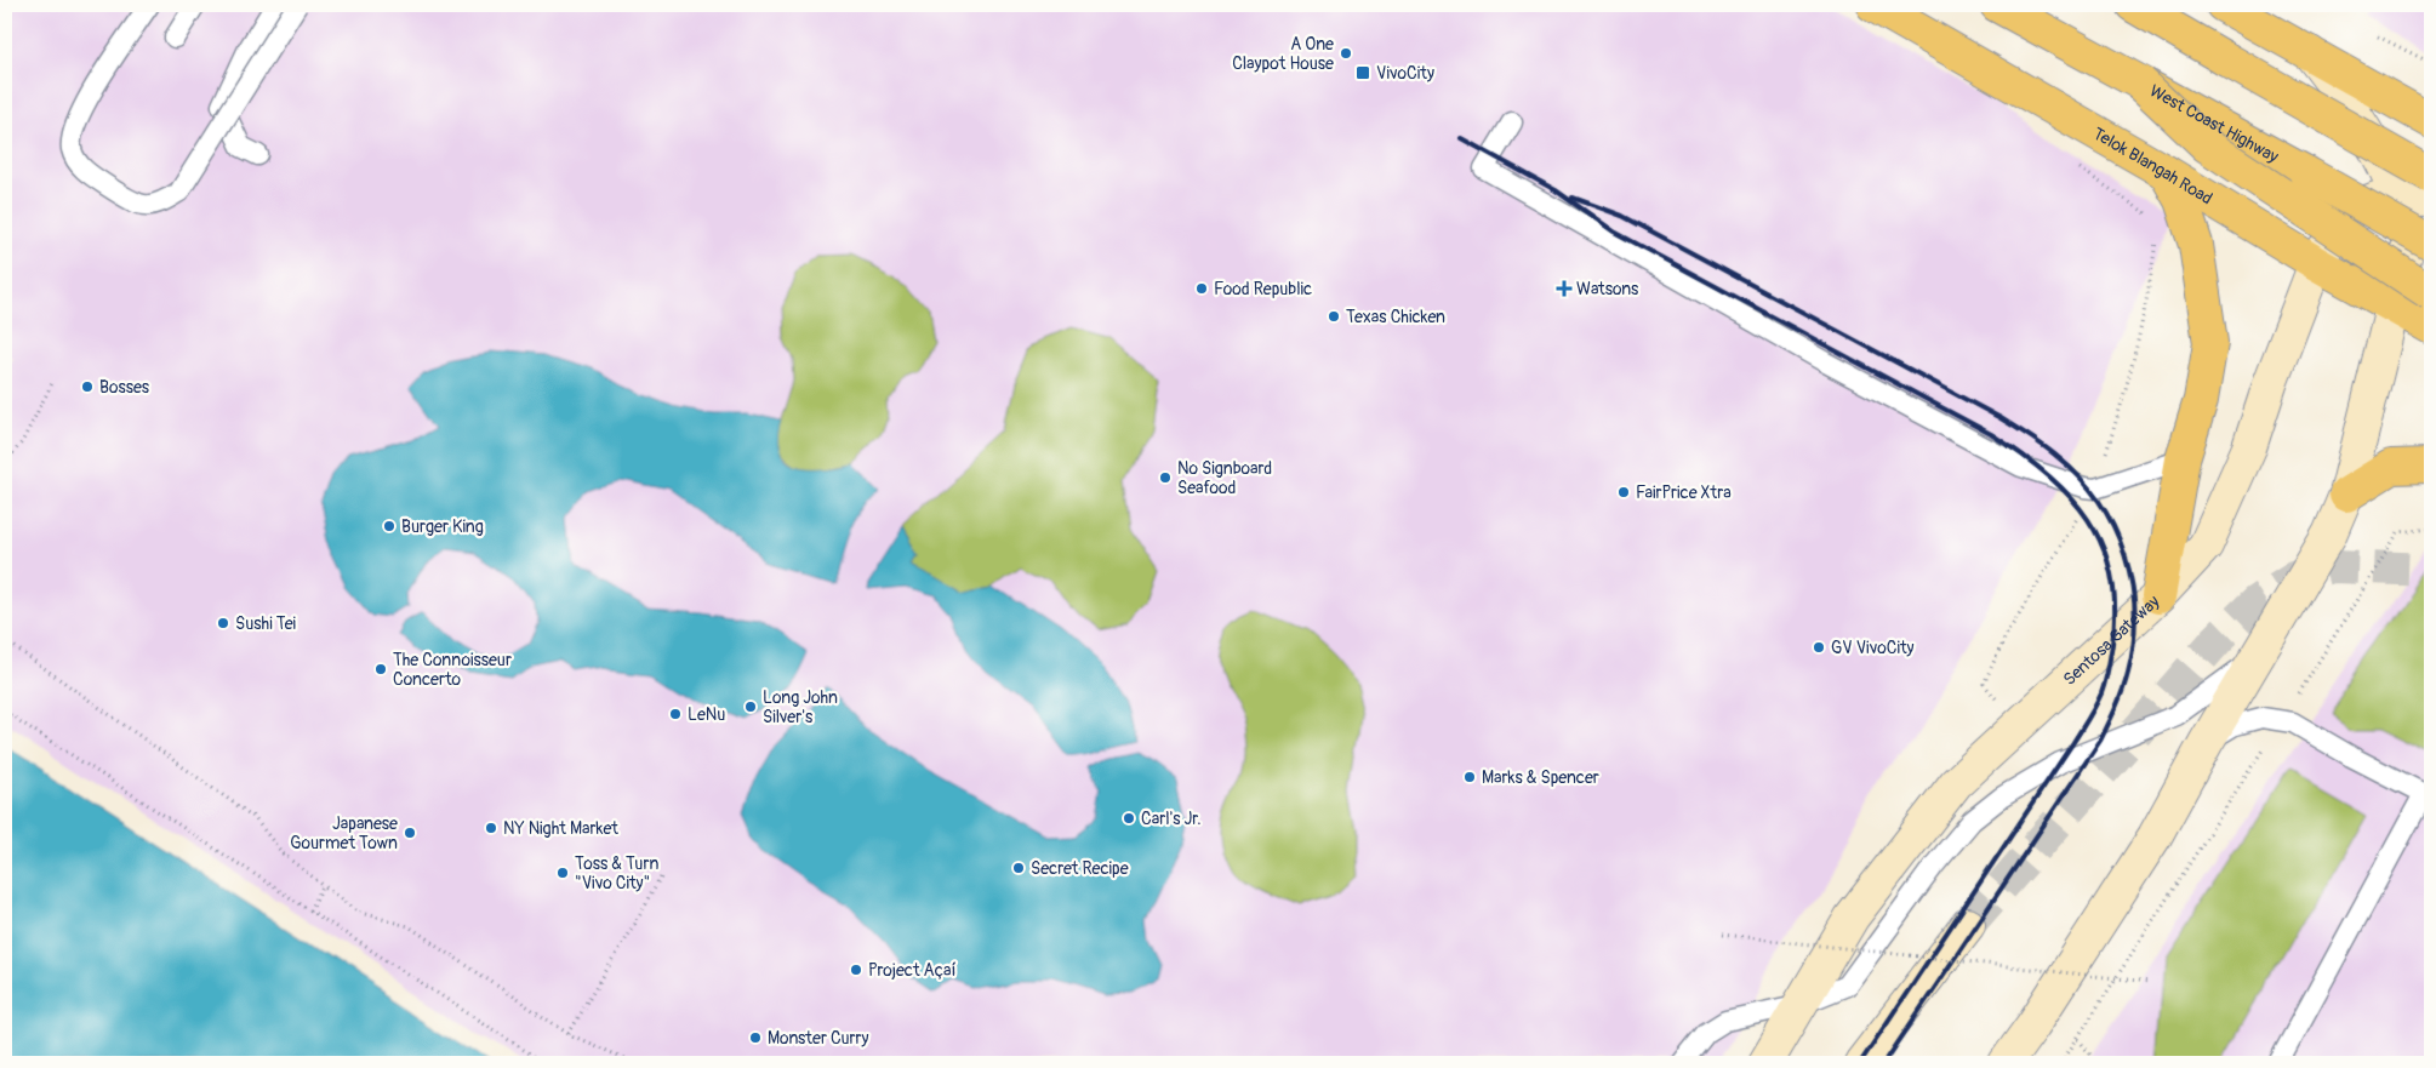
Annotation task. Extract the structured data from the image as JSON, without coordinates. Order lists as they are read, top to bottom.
{
  "streets": {
    "main road": ["West Coast Highway", "Telok Blangah Road", "Sentosa Gateway"]
  },
  "crossings": [
    ["Telok Blangah Road", "Sentosa Gateway"]
  ],
  "places": {
    "other": [
      "A One Claypot House",
      "Food Republic",
      "Texas Chicken",
      "Bosses",
      "No Signboard Seafood",
      "FairPrice Xtra",
      "Burger King",
      "Sushi Tei",
      "GV VivoCity",
      "The Connoisseur Concerto",
      "Long John Silver's",
      "LeNu",
      "Marks & Spencer",
      "Carl's Jr.",
      "NY Night Market",
      "Japanese Gourmet Town",
      "Secret Recipe",
      "Toss & Turn \"Vivo City\"",
      "Project Açaí",
      "Monster Curry"
    ],
    "transit": ["VivoCity"],
    "health": ["Watsons"]
  }
}
